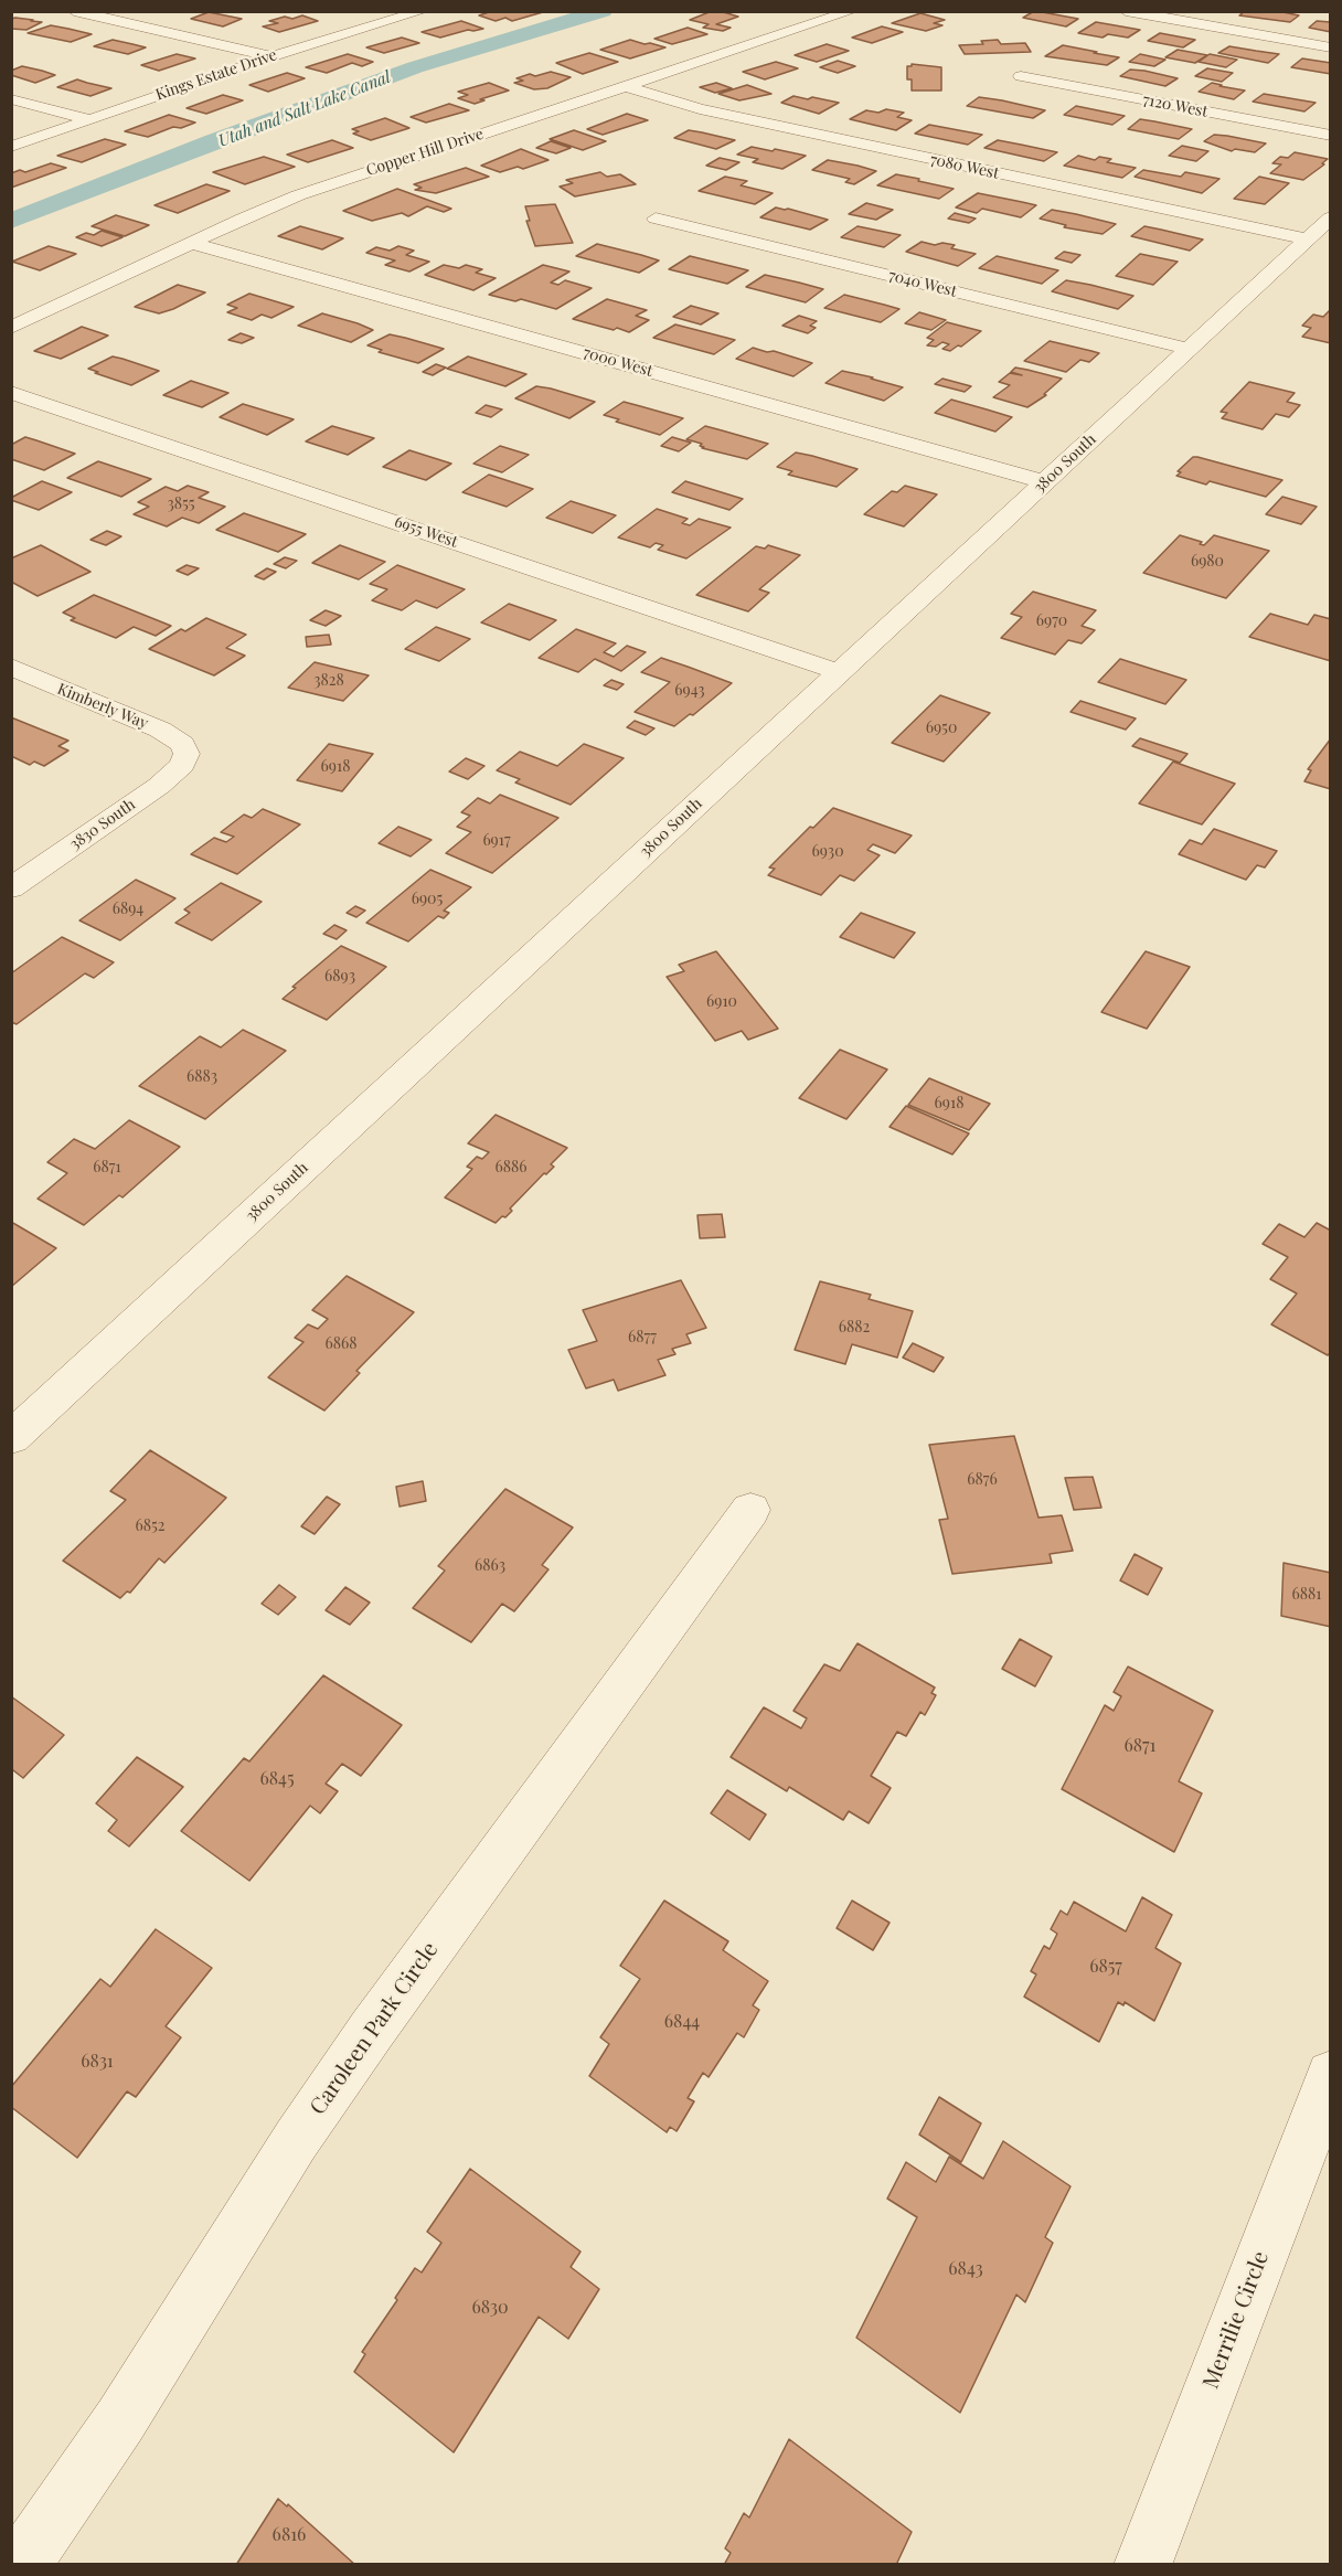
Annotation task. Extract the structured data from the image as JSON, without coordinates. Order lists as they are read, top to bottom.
{
  "streets": {
    "street": [
      "Kings Estate Drive",
      "7120 West",
      "Copper Hill Drive",
      "7080 West",
      "7040 West",
      "7000 West",
      "3800 South",
      "6955 West",
      "Kimberly Way",
      "3830 South",
      "Caroleen Park Circle",
      "Merrilie Circle"
    ]
  },
  "crossings": [
    ["Copper Hill Drive", "7080 West"],
    ["Copper Hill Drive", "7000 West"],
    ["7080 West", "3800 South"],
    ["7040 West", "3800 South"],
    ["7000 West", "3800 South"],
    ["3800 South", "6955 West"],
    ["Kimberly Way", "3830 South"]
  ],
  "water": ["Utah and Salt Lake Canal"],
  "house_numbers": [
    "3855",
    "6980",
    "6970",
    "3828",
    "6943",
    "6950",
    "6918",
    "6917",
    "6930",
    "6905",
    "6894",
    "6893",
    "6910",
    "6883",
    "6918",
    "6871",
    "6886",
    "6882",
    "6877",
    "6868",
    "6876",
    "6852",
    "6863",
    "6881",
    "6871",
    "6845",
    "6857",
    "6844",
    "6831",
    "6843",
    "6830",
    "6816"
  ]
}
